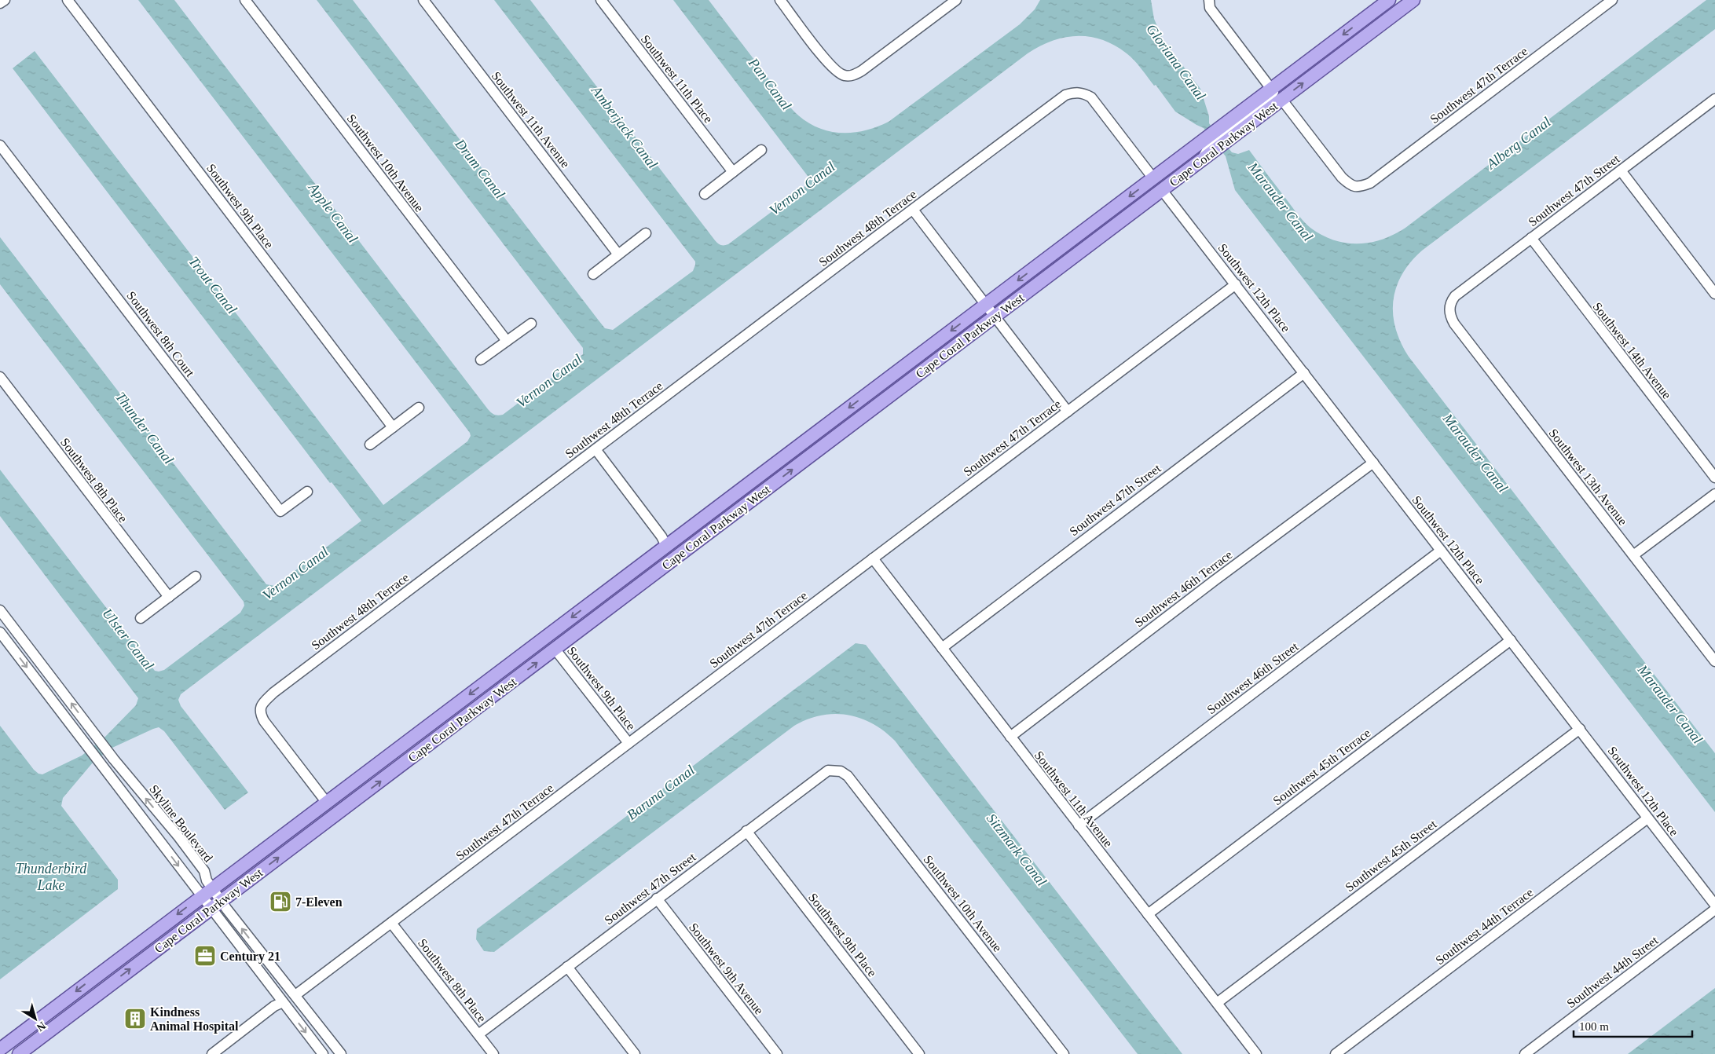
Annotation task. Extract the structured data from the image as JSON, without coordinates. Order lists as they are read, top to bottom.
{
  "streets": {
    "main road": ["Cape Coral Parkway West"],
    "street": [
      "Southwest 11th Place",
      "Southwest 47th Terrace",
      "Southwest 11th Avenue",
      "Southwest 10th Avenue",
      "Southwest 47th Street",
      "Southwest 9th Place",
      "Southwest 48th Terrace",
      "Southwest 12th Place",
      "Southwest 8th Court",
      "Southwest 14th Avenue",
      "Southwest 13th Avenue",
      "Southwest 8th Place",
      "Southwest 46th Terrace",
      "Southwest 46th Street",
      "Southwest 45th Terrace",
      "Skyline Boulevard",
      "Southwest 45th Street",
      "Southwest 44th Terrace",
      "Southwest 9th Avenue",
      "Southwest 44th Street"
    ]
  },
  "crossings": [
    ["Southwest 47th Terrace", "Southwest 11th Avenue"],
    ["Southwest 47th Terrace", "Cape Coral Parkway West"],
    ["Southwest 47th Terrace", "Southwest 9th Place"],
    ["Southwest 47th Terrace", "Southwest 12th Place"],
    ["Southwest 47th Terrace", "Southwest 8th Place"],
    ["Southwest 47th Terrace", "Skyline Boulevard"],
    ["Southwest 11th Avenue", "Southwest 47th Street"],
    ["Southwest 11th Avenue", "Southwest 46th Terrace"],
    ["Southwest 11th Avenue", "Southwest 46th Street"],
    ["Southwest 11th Avenue", "Southwest 45th Terrace"],
    ["Southwest 11th Avenue", "Southwest 45th Street"],
    ["Cape Coral Parkway West", "Southwest 9th Place"],
    ["Cape Coral Parkway West", "Southwest 48th Terrace"],
    ["Cape Coral Parkway West", "Southwest 12th Place"],
    ["Cape Coral Parkway West", "Skyline Boulevard"],
    ["Southwest 10th Avenue", "Southwest 47th Street"],
    ["Southwest 47th Street", "Southwest 9th Place"],
    ["Southwest 47th Street", "Southwest 12th Place"],
    ["Southwest 47th Street", "Southwest 14th Avenue"],
    ["Southwest 47th Street", "Southwest 13th Avenue"],
    ["Southwest 47th Street", "Southwest 8th Place"],
    ["Southwest 47th Street", "Southwest 9th Avenue"],
    ["Southwest 12th Place", "Southwest 46th Terrace"],
    ["Southwest 12th Place", "Southwest 46th Street"],
    ["Southwest 12th Place", "Southwest 45th Terrace"],
    ["Southwest 12th Place", "Southwest 45th Street"],
    ["Southwest 12th Place", "Southwest 44th Terrace"]
  ],
  "water": [
    "Gloriana Canal",
    "Pan Canal",
    "Amberjack Canal",
    "Alberg Canal",
    "Drum Canal",
    "Vernon Canal",
    "Marauder Canal",
    "Apple Canal",
    "Trout Canal",
    "Thunder Canal",
    "Ulster Canal",
    "Baruna Canal",
    "Sitzmark Canal",
    "Thunderbird Lake"
  ],
  "places": {
    "fuel station": ["7-Eleven"],
    "office": ["Century 21"],
    "building": ["Kindness Animal Hospital"]
  },
  "scale_bar": "100 m",
  "north": "bottom right"
}
